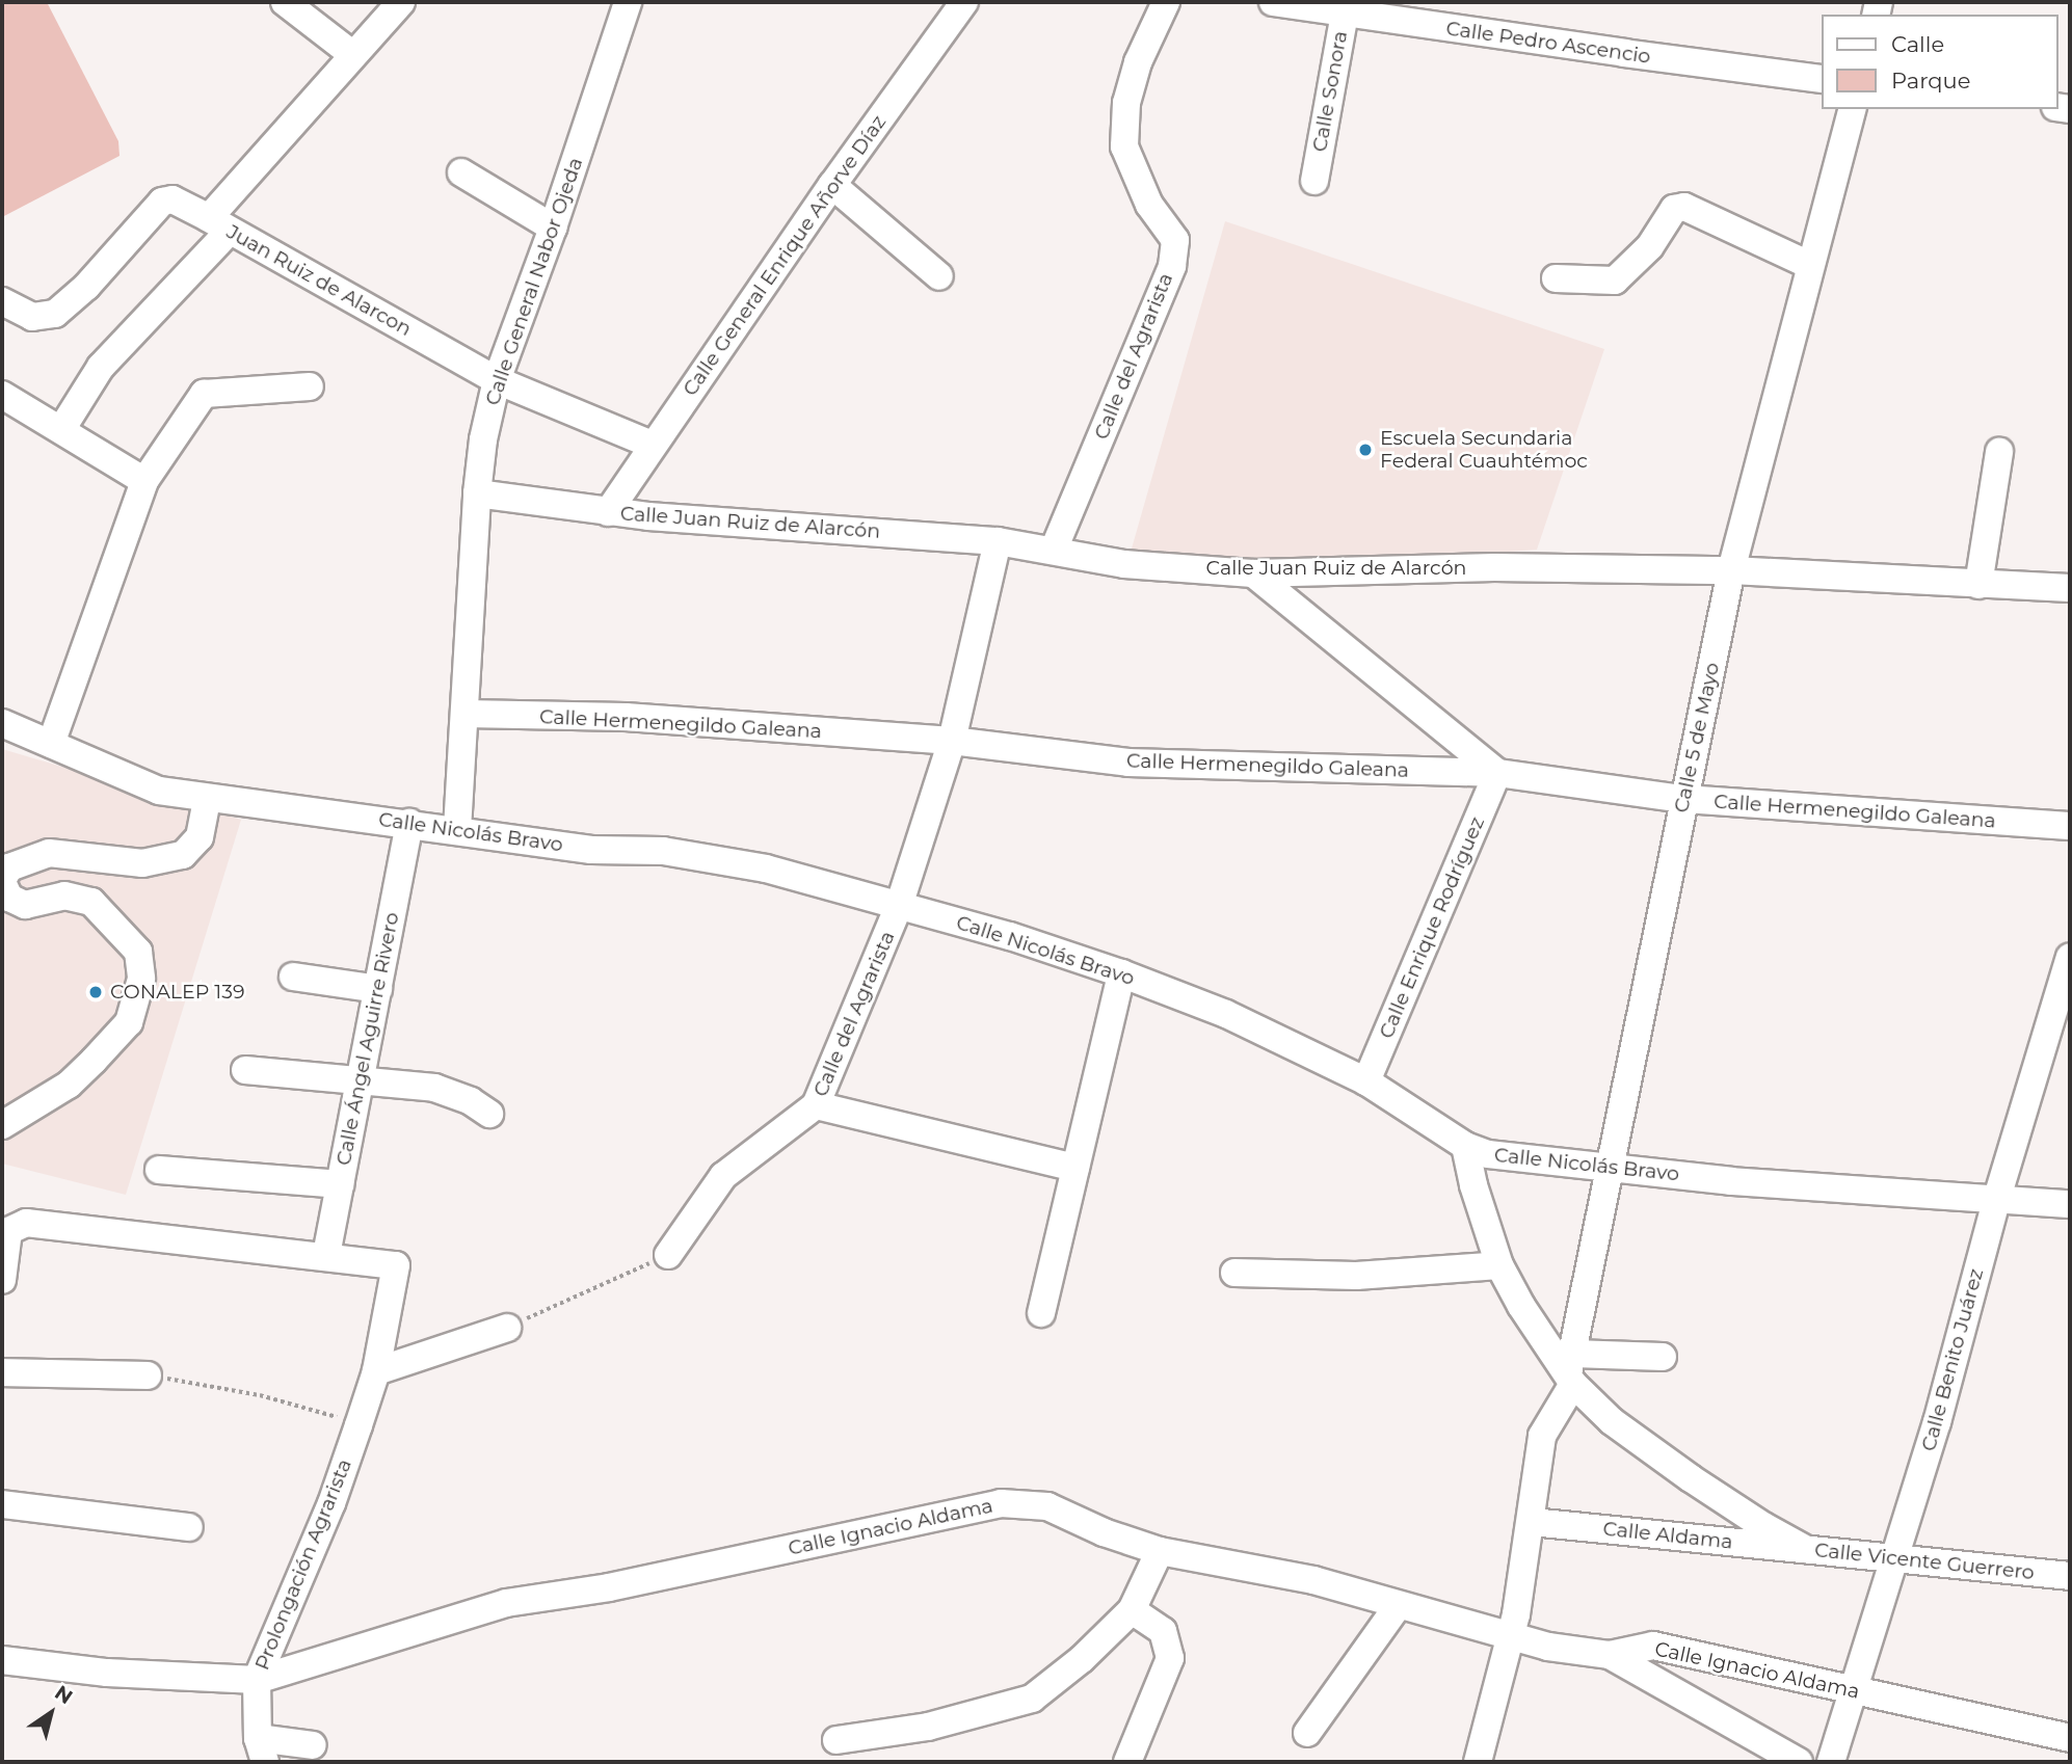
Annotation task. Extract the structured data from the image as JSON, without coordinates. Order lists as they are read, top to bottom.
{
  "streets": {
    "street": [
      "Calle Pedro Ascencio",
      "Calle Sonora",
      "Calle General Enrique Añorve Díaz",
      "Juan Ruiz de Alarcon",
      "Calle General Nabor Ojeda",
      "Calle del Agrarista",
      "Calle Juan Ruiz de Alarcón",
      "Calle Hermenegildo Galeana",
      "Calle 5 de Mayo",
      "Calle Nicolás Bravo",
      "Calle Enrique Rodríguez",
      "Calle Ángel Aguirre Rivero",
      "Calle Benito Juárez",
      "Calle Ignacio Aldama",
      "Calle Aldama",
      "Calle Vicente Guerrero",
      "Prolongación Agrarista"
    ]
  },
  "crossings": [
    ["Calle Pedro Ascencio", "Calle Sonora"],
    ["Calle General Enrique Añorve Díaz", "Juan Ruiz de Alarcon"],
    ["Calle General Enrique Añorve Díaz", "Calle Juan Ruiz de Alarcón"],
    ["Juan Ruiz de Alarcon", "Calle General Nabor Ojeda"],
    ["Calle General Nabor Ojeda", "Calle Juan Ruiz de Alarcón"],
    ["Calle General Nabor Ojeda", "Calle Hermenegildo Galeana"],
    ["Calle General Nabor Ojeda", "Calle Nicolás Bravo"],
    ["Calle del Agrarista", "Calle Juan Ruiz de Alarcón"],
    ["Calle del Agrarista", "Calle Hermenegildo Galeana"],
    ["Calle del Agrarista", "Calle Nicolás Bravo"],
    ["Calle Juan Ruiz de Alarcón", "Calle 5 de Mayo"],
    ["Calle Hermenegildo Galeana", "Calle 5 de Mayo"],
    ["Calle Hermenegildo Galeana", "Calle Enrique Rodríguez"],
    ["Calle 5 de Mayo", "Calle Nicolás Bravo"],
    ["Calle 5 de Mayo", "Calle Vicente Guerrero"],
    ["Calle Nicolás Bravo", "Calle Enrique Rodríguez"],
    ["Calle Nicolás Bravo", "Calle Ángel Aguirre Rivero"],
    ["Calle Nicolás Bravo", "Calle Benito Juárez"],
    ["Calle Nicolás Bravo", "Calle Vicente Guerrero"],
    ["Calle Ángel Aguirre Rivero", "Prolongación Agrarista"],
    ["Calle Benito Juárez", "Calle Ignacio Aldama"],
    ["Calle Benito Juárez", "Calle Vicente Guerrero"],
    ["Calle Ignacio Aldama", "Prolongación Agrarista"],
    ["Calle Aldama", "Calle Vicente Guerrero"]
  ],
  "places": ["Escuela Secundaria Federal Cuauhtémoc", "CONALEP 139"],
  "legend": ["Calle", "Parque"],
  "north": "top right"
}
